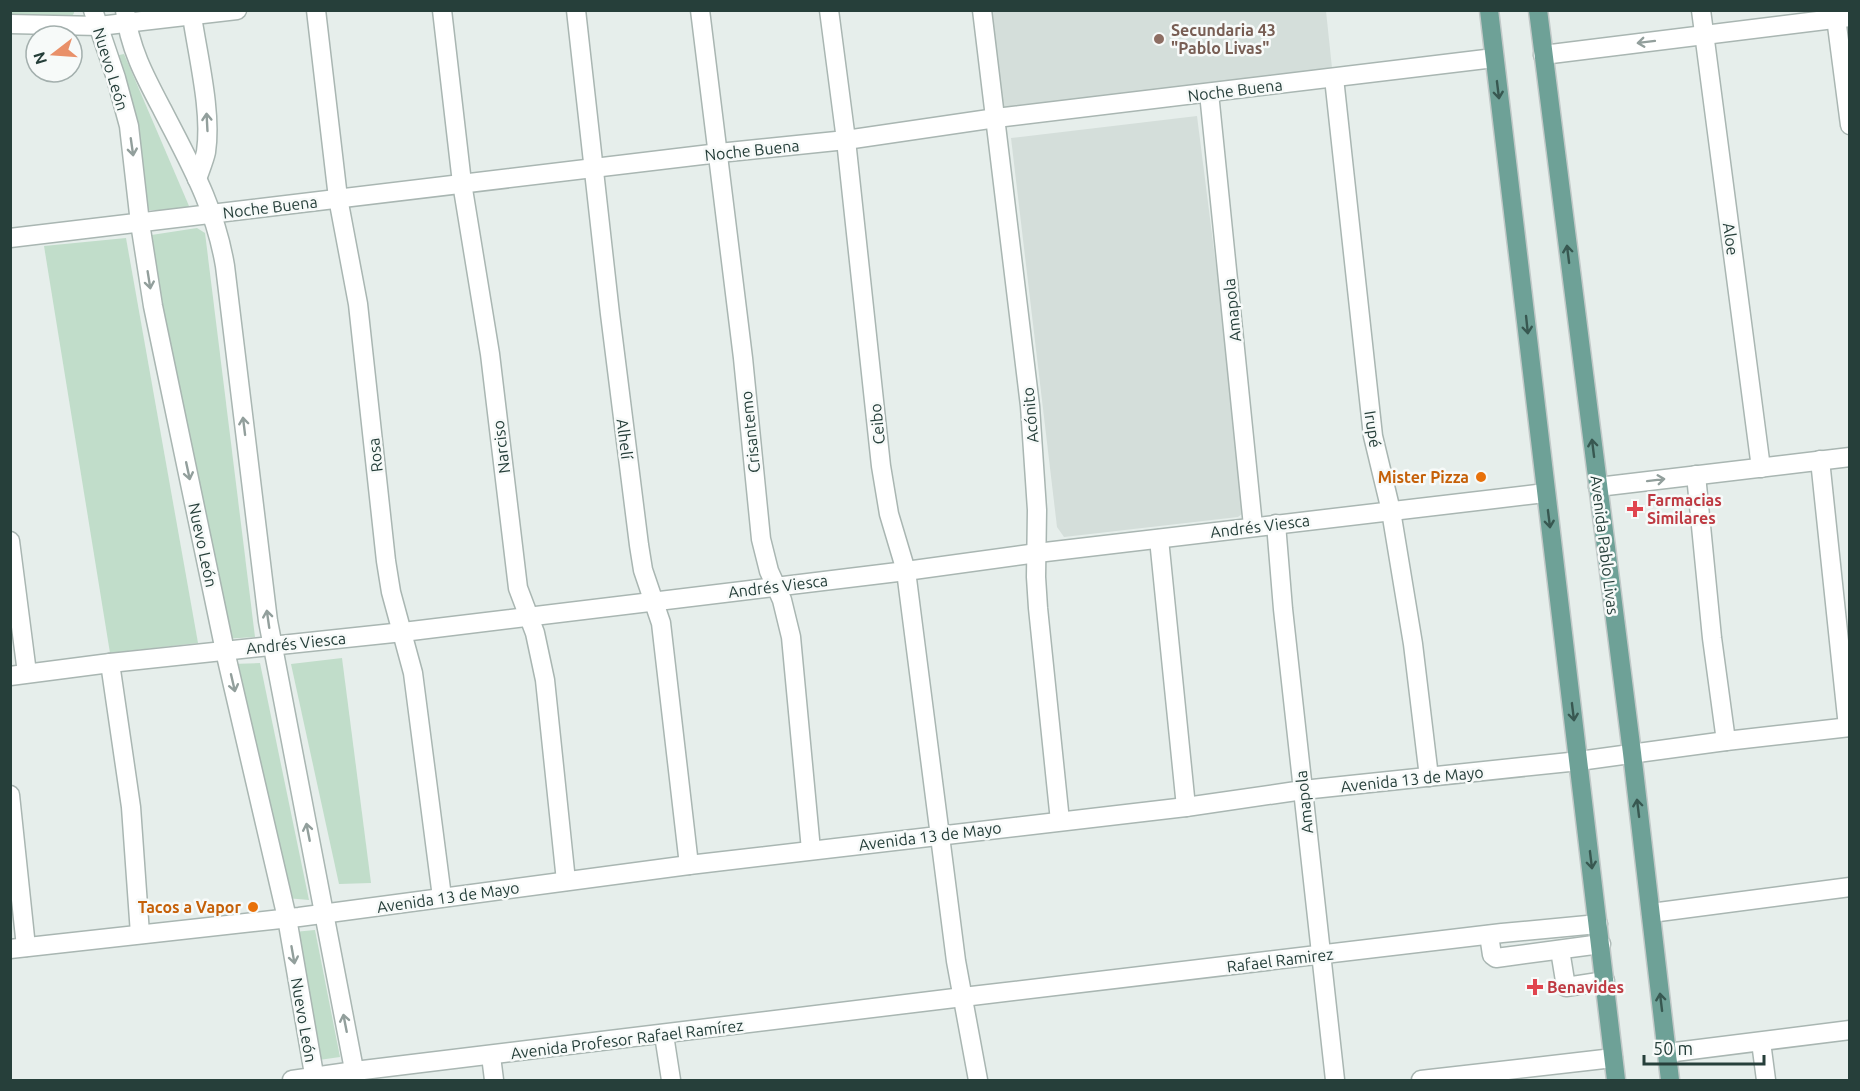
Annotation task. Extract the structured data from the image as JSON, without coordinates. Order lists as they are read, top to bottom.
{
  "streets": {
    "main road": ["Avenida Pablo Livas"],
    "street": [
      "Nuevo León",
      "Noche Buena",
      "Aloe",
      "Amapola",
      "Acónito",
      "Ceibo",
      "Irupé",
      "Crisantemo",
      "Alhelí",
      "Narciso",
      "Rosa",
      "Andrés Viesca",
      "Avenida 13 de Mayo",
      "Rafael Ramirez",
      "Avenida Profesor Rafael Ramírez"
    ]
  },
  "crossings": [
    ["Nuevo León", "Noche Buena"],
    ["Nuevo León", "Andrés Viesca"],
    ["Nuevo León", "Avenida 13 de Mayo"],
    ["Nuevo León", "Avenida Profesor Rafael Ramírez"],
    ["Noche Buena", "Amapola"],
    ["Noche Buena", "Acónito"],
    ["Noche Buena", "Ceibo"],
    ["Noche Buena", "Irupé"],
    ["Noche Buena", "Crisantemo"],
    ["Noche Buena", "Alhelí"],
    ["Noche Buena", "Narciso"],
    ["Noche Buena", "Rosa"],
    ["Amapola", "Andrés Viesca"],
    ["Amapola", "Avenida 13 de Mayo"],
    ["Amapola", "Rafael Ramirez"],
    ["Acónito", "Andrés Viesca"],
    ["Acónito", "Avenida 13 de Mayo"],
    ["Ceibo", "Andrés Viesca"],
    ["Ceibo", "Avenida 13 de Mayo"],
    ["Ceibo", "Rafael Ramirez"],
    ["Ceibo", "Avenida Profesor Rafael Ramírez"],
    ["Irupé", "Andrés Viesca"],
    ["Irupé", "Avenida 13 de Mayo"],
    ["Crisantemo", "Andrés Viesca"],
    ["Crisantemo", "Avenida 13 de Mayo"],
    ["Alhelí", "Andrés Viesca"],
    ["Alhelí", "Avenida 13 de Mayo"],
    ["Narciso", "Andrés Viesca"],
    ["Narciso", "Avenida 13 de Mayo"],
    ["Rosa", "Andrés Viesca"],
    ["Rosa", "Avenida 13 de Mayo"],
    ["Avenida Pablo Livas", "Avenida 13 de Mayo"],
    ["Rafael Ramirez", "Avenida Profesor Rafael Ramírez"]
  ],
  "places": {
    "other": ["Secundaria 43 \"Pablo Livas\"", "Mister Pizza", "Tacos a Vapor"],
    "health": ["Farmacias Similares", "Benavides"]
  },
  "scale_bar": "50 m",
  "north": "left"
}
